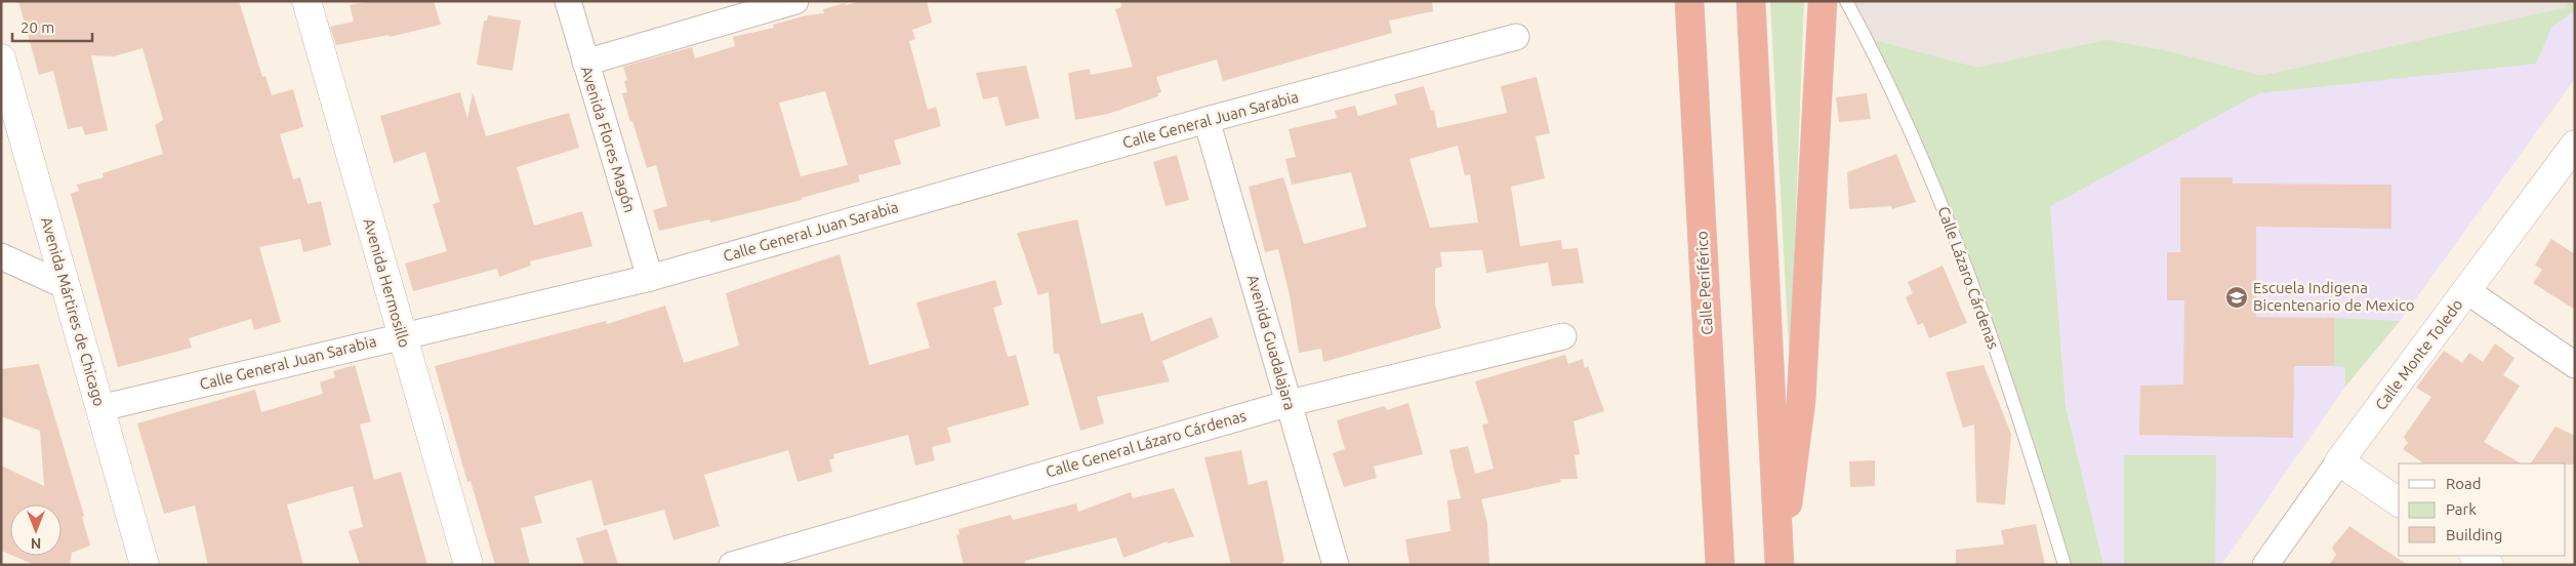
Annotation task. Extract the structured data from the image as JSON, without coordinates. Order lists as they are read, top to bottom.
{
  "streets": {
    "highway": ["Calle Periférico"],
    "street": [
      "Calle General Juan Sarabia",
      "Avenida Flores Magón",
      "Avenida Hermosillo",
      "Avenida Mártires de Chicago",
      "Avenida Guadalajara",
      "Calle Monte Toledo",
      "Calle General Lázaro Cárdenas"
    ],
    "lane": ["Calle Lázaro Cárdenas"]
  },
  "crossings": [
    ["Calle General Juan Sarabia", "Avenida Flores Magón"],
    ["Calle General Juan Sarabia", "Avenida Hermosillo"],
    ["Calle General Juan Sarabia", "Avenida Mártires de Chicago"],
    ["Calle General Juan Sarabia", "Avenida Guadalajara"],
    ["Avenida Guadalajara", "Calle General Lázaro Cárdenas"]
  ],
  "places": {
    "school or university": ["Escuela Indigena Bicentenario de Mexico"]
  },
  "legend": ["Road", "Park", "Building"],
  "scale_bar": "20 m",
  "north": "bottom"
}
